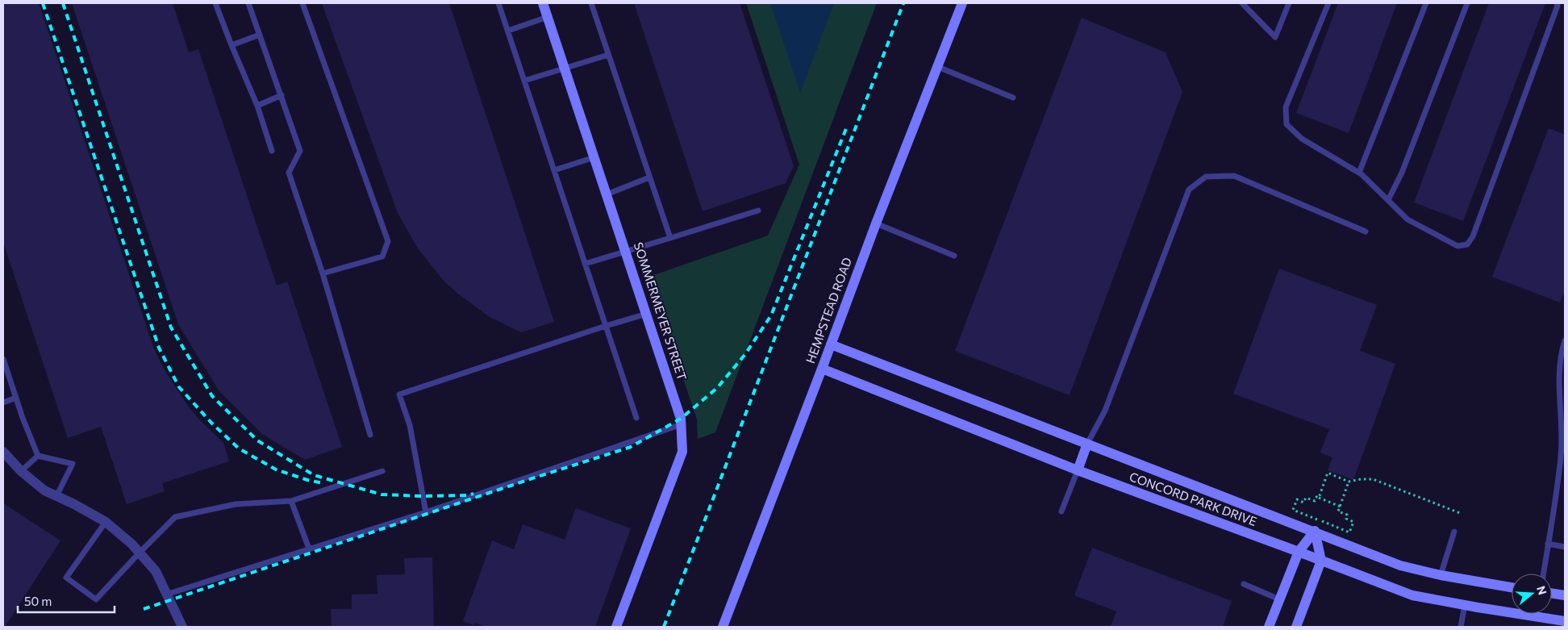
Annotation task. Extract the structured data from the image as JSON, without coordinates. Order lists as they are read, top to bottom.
{
  "streets": {
    "street": ["HEMPSTEAD ROAD", "SOMMERMEYER STREET", "CONCORD PARK DRIVE"]
  },
  "crossings": [
    ["HEMPSTEAD ROAD", "CONCORD PARK DRIVE"]
  ],
  "scale_bar": "50 m",
  "north": "right"
}
